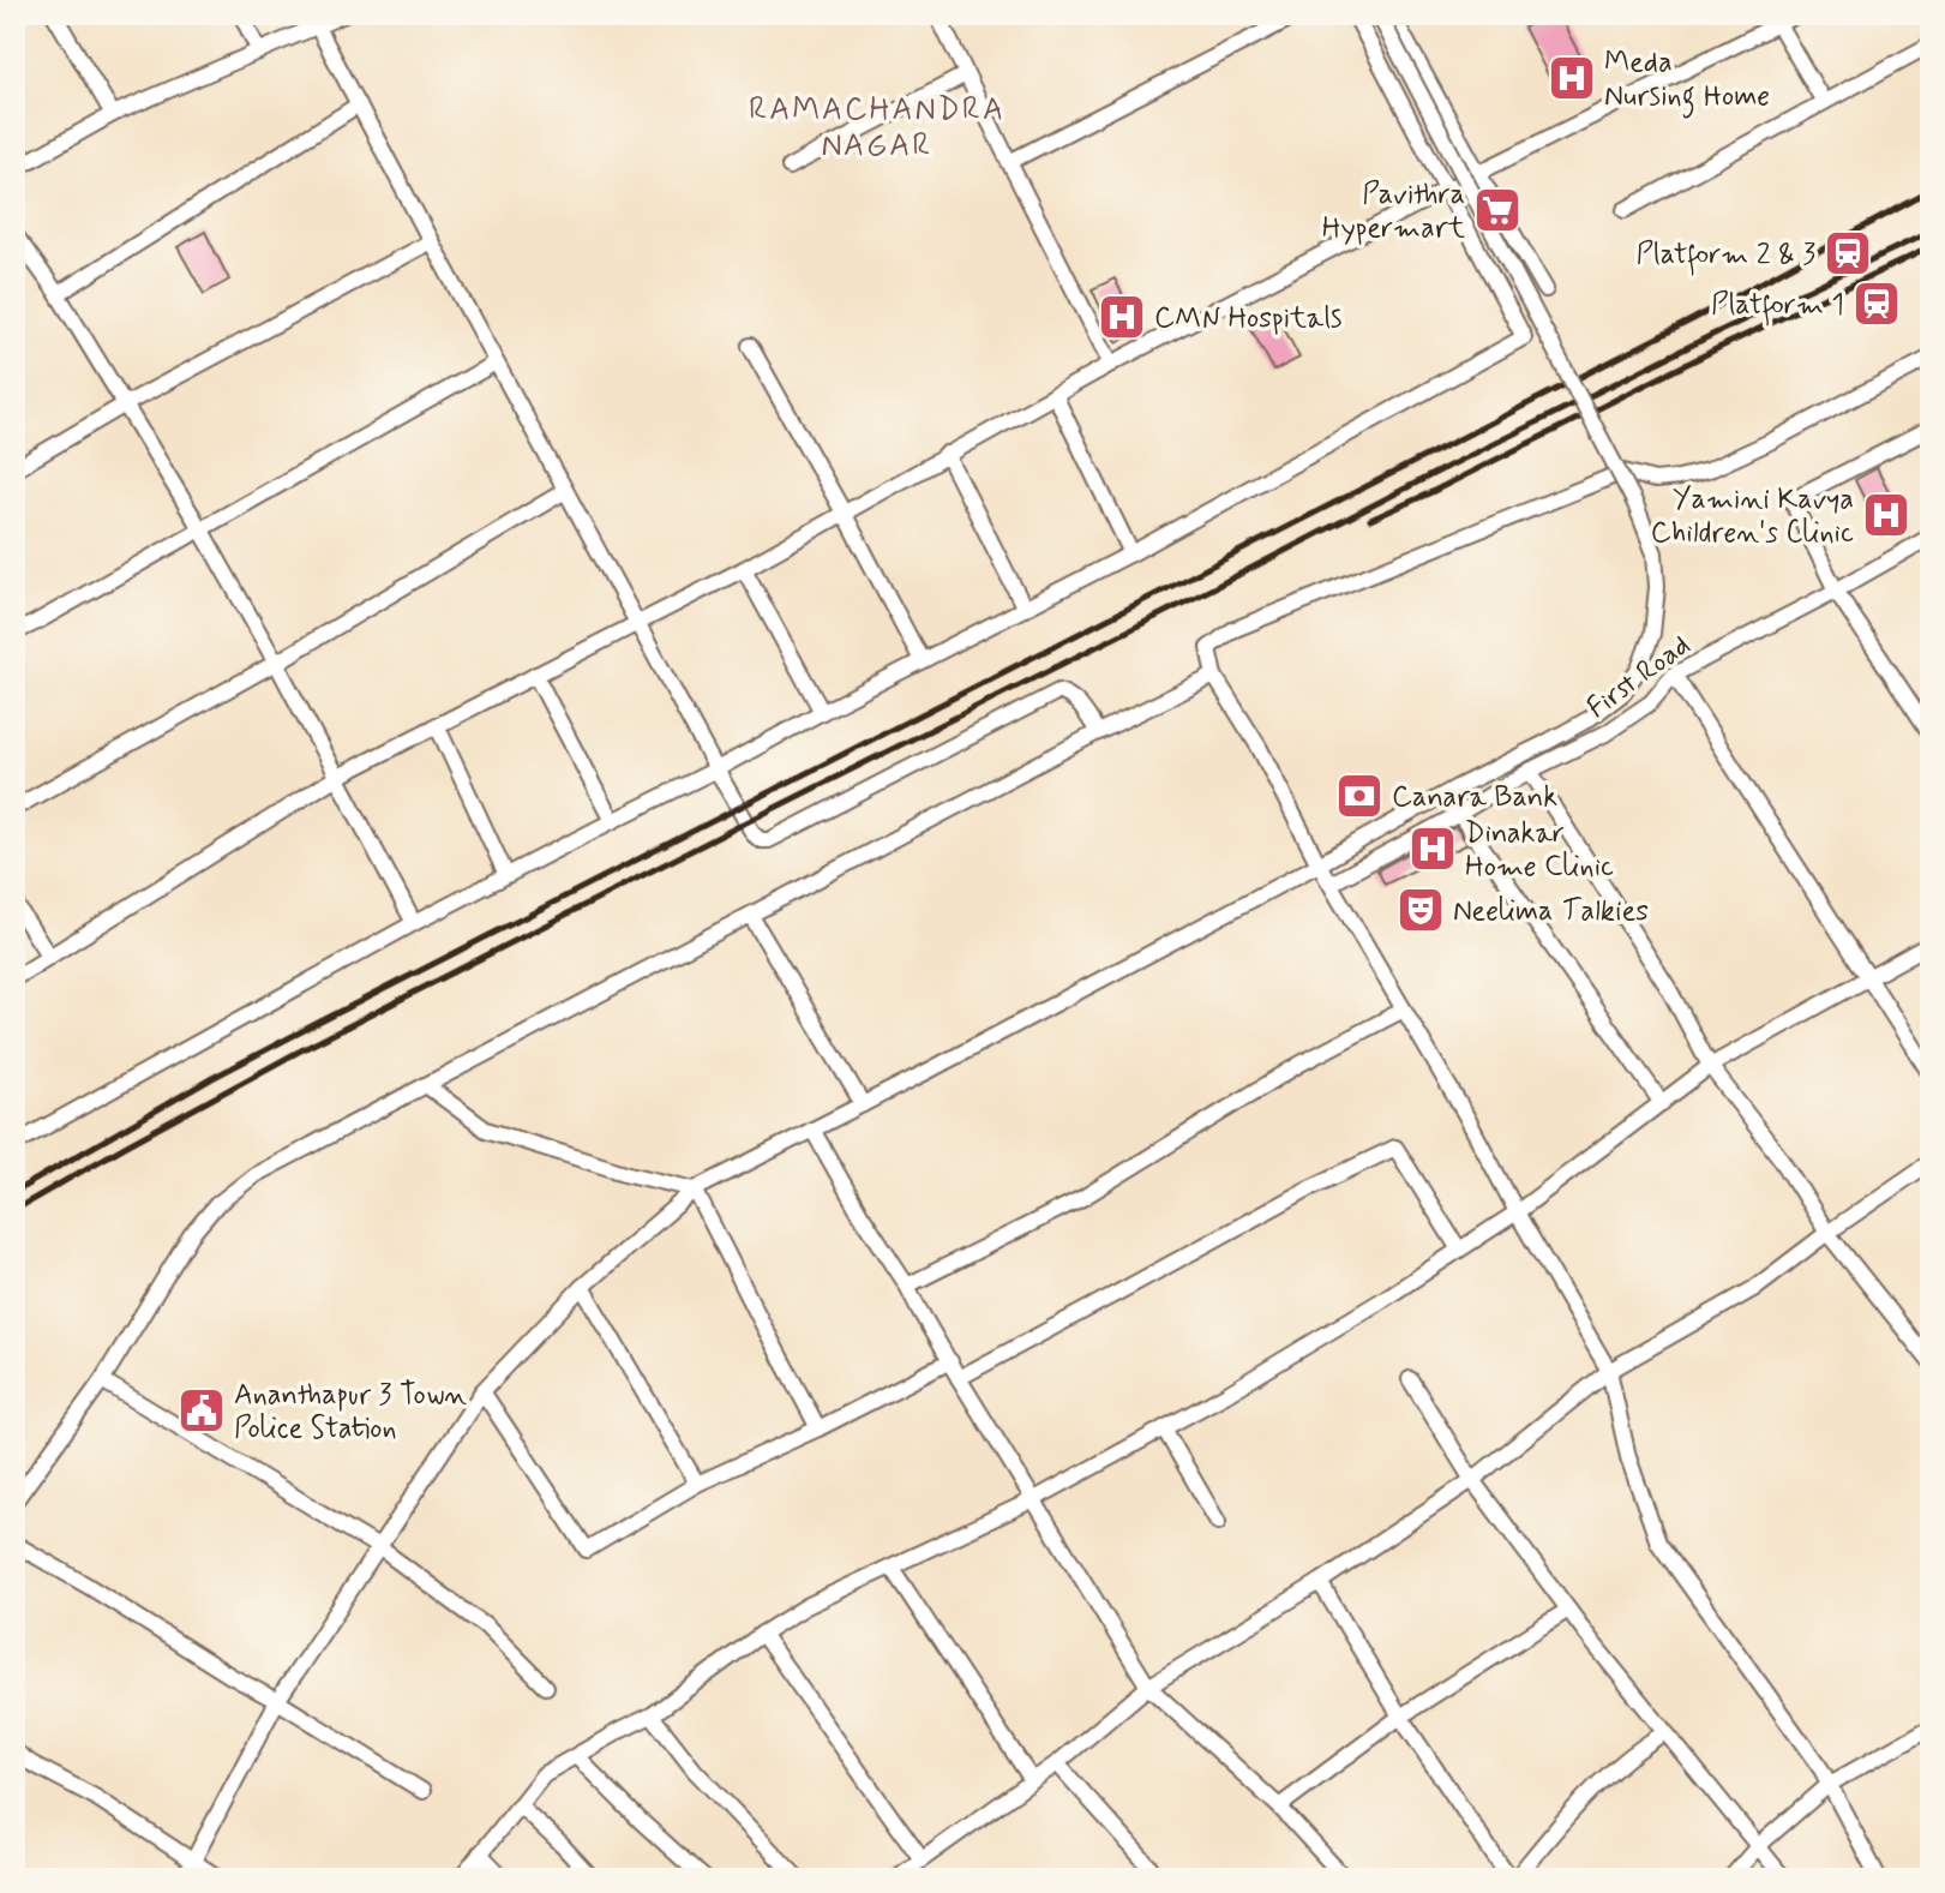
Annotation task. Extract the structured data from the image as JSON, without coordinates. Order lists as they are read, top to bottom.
{
  "streets": {
    "street": ["First Road"]
  },
  "districts": ["RAMACHANDRA NAGAR"],
  "places": {
    "hospital": [
      "Meda Nursing Home",
      "CMN Hospitals",
      "Yamini Kavya Children's Clinic",
      "Dinakar Home Clinic"
    ],
    "supermarket": ["Pavithra Hypermart"],
    "station": ["Platform 2 & 3", "Platform 1"],
    "bank": ["Canara Bank"],
    "theatre": ["Neelima Talkies"],
    "public building": ["Ananthapur 3 Town Police Station"]
  }
}
